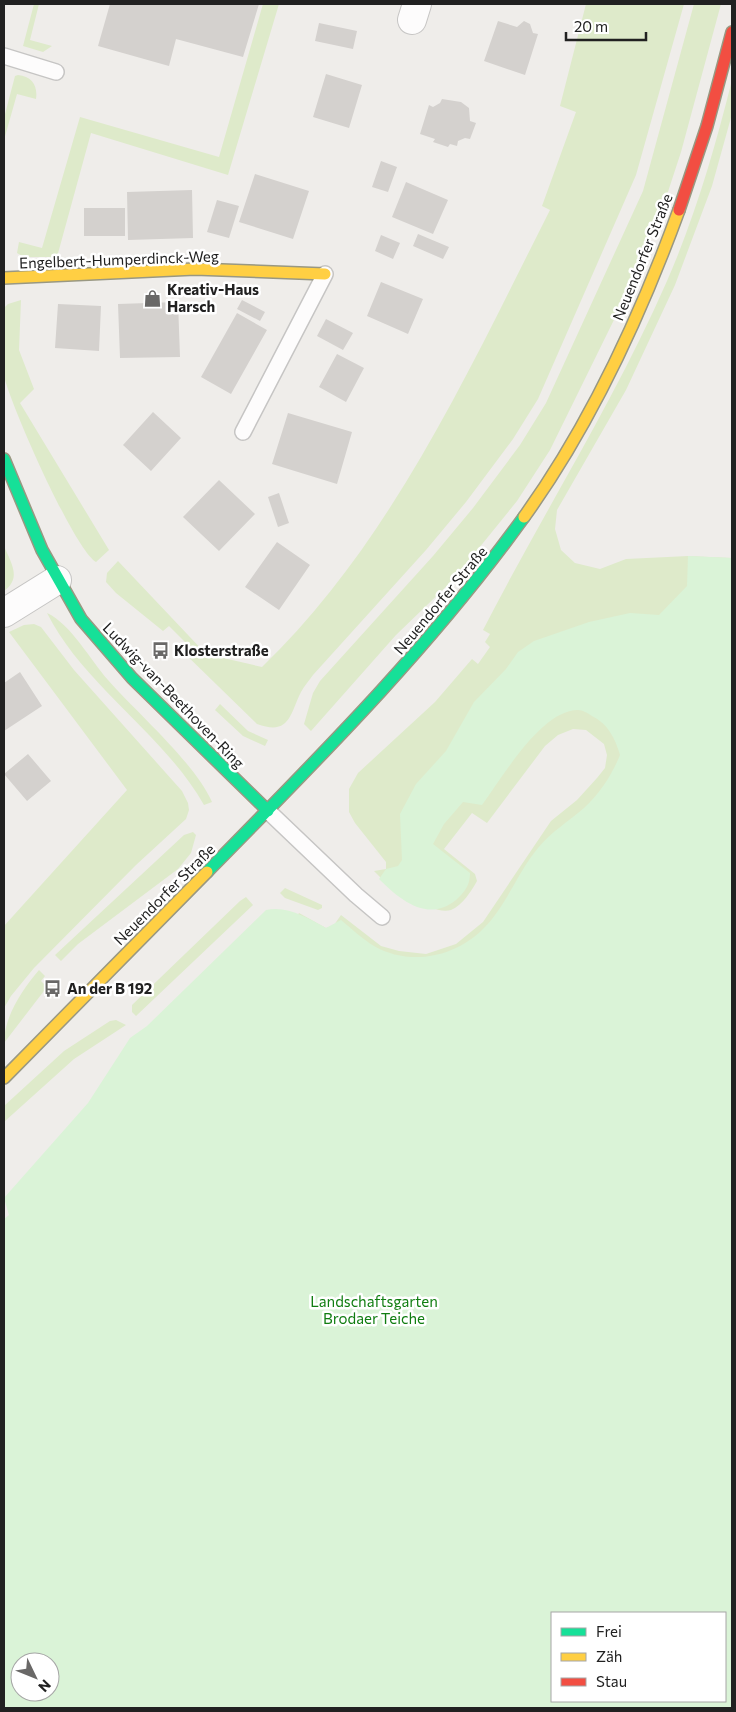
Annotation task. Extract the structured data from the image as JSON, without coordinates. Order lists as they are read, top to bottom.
{
  "streets": {
    "main road": ["Neuendorfer Straße", "Engelbert-Humperdinck-Weg", "Ludwig-van-Beethoven-Ring"]
  },
  "crossings": [
    ["Neuendorfer Straße", "Ludwig-van-Beethoven-Ring"]
  ],
  "parks": ["Landschaftsgarten Brodaer Teiche"],
  "places": {
    "shop": ["Kreativ-Haus Harsch"],
    "bus stop": ["Klosterstraße", "An der B 192"]
  },
  "legend": ["Frei", "Zäh", "Stau"],
  "scale_bar": "20 m",
  "north": "bottom right"
}
